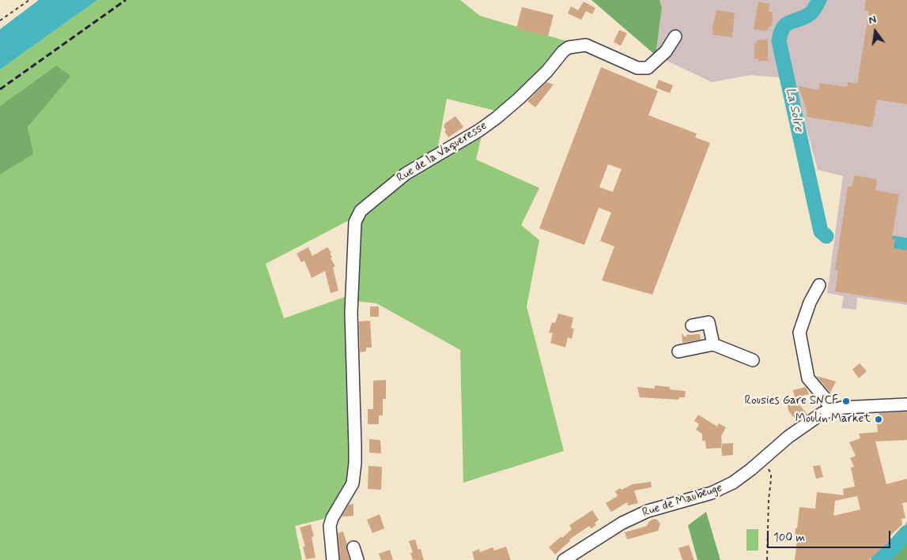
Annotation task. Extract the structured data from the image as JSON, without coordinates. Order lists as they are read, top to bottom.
{
  "streets": {
    "street": ["Rue de la Vaqueresse", "Rue de Maubeuge"]
  },
  "water": ["La Solre"],
  "places": ["Rousies Gare SNCF", "Moulin Market"],
  "scale_bar": "100 m",
  "north": "top"
}
